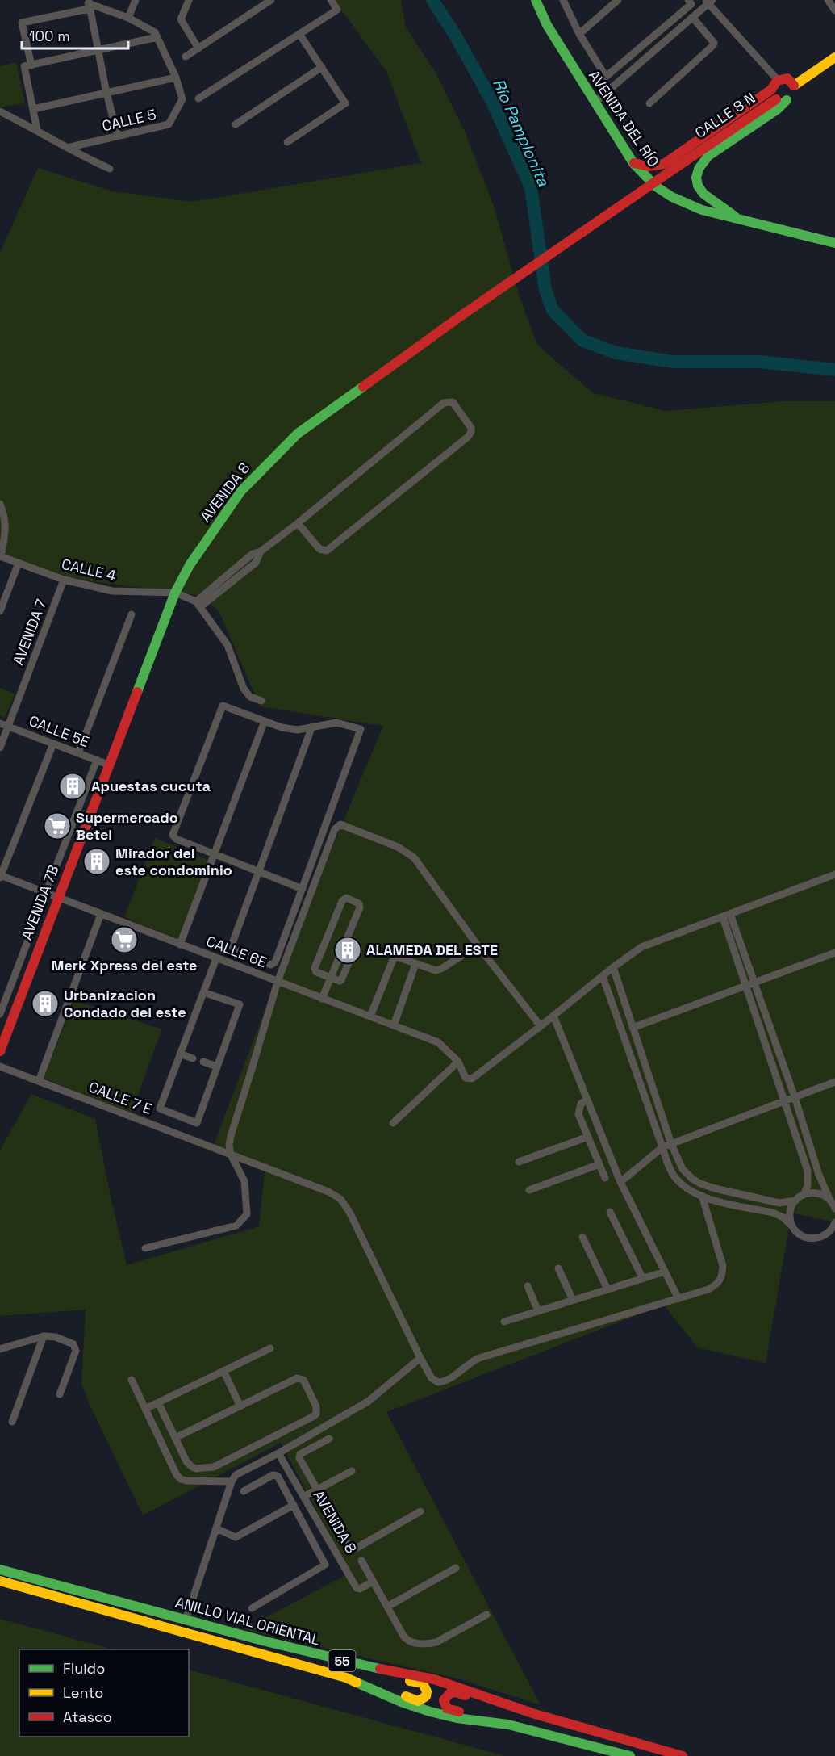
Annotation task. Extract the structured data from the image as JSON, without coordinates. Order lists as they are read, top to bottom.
{
  "streets": {
    "main road": [
      "CALLE 8 N",
      "AVENIDA DEL RÍO",
      "AVENIDA 8",
      "AVENIDA 7B",
      "ANILLO VIAL ORIENTAL",
      "55"
    ],
    "street": [
      "CALLE 5",
      "CALLE 4",
      "AVENIDA 7",
      "CALLE 5E",
      "CALLE 6E",
      "CALLE 7 E"
    ]
  },
  "crossings": [
    ["CALLE 8 N", "AVENIDA 8"],
    ["AVENIDA 8", "CALLE 4"],
    ["AVENIDA 8", "CALLE 5E"],
    ["AVENIDA 8", "AVENIDA 7B"],
    ["CALLE 4", "AVENIDA 7"],
    ["AVENIDA 7", "CALLE 5E"],
    ["CALLE 5E", "AVENIDA 7B"],
    ["AVENIDA 7B", "CALLE 6E"]
  ],
  "water": ["Río Pamplonita"],
  "places": {
    "building": [
      "Apuestas cucuta",
      "Mirador del este condominio",
      "ALAMEDA DEL ESTE",
      "Urbanizacion Condado del este"
    ],
    "supermarket": ["Supermercado Betel", "Merk Xpress del este"]
  },
  "legend": ["Fluido", "Lento", "Atasco"],
  "scale_bar": "100 m"
}
